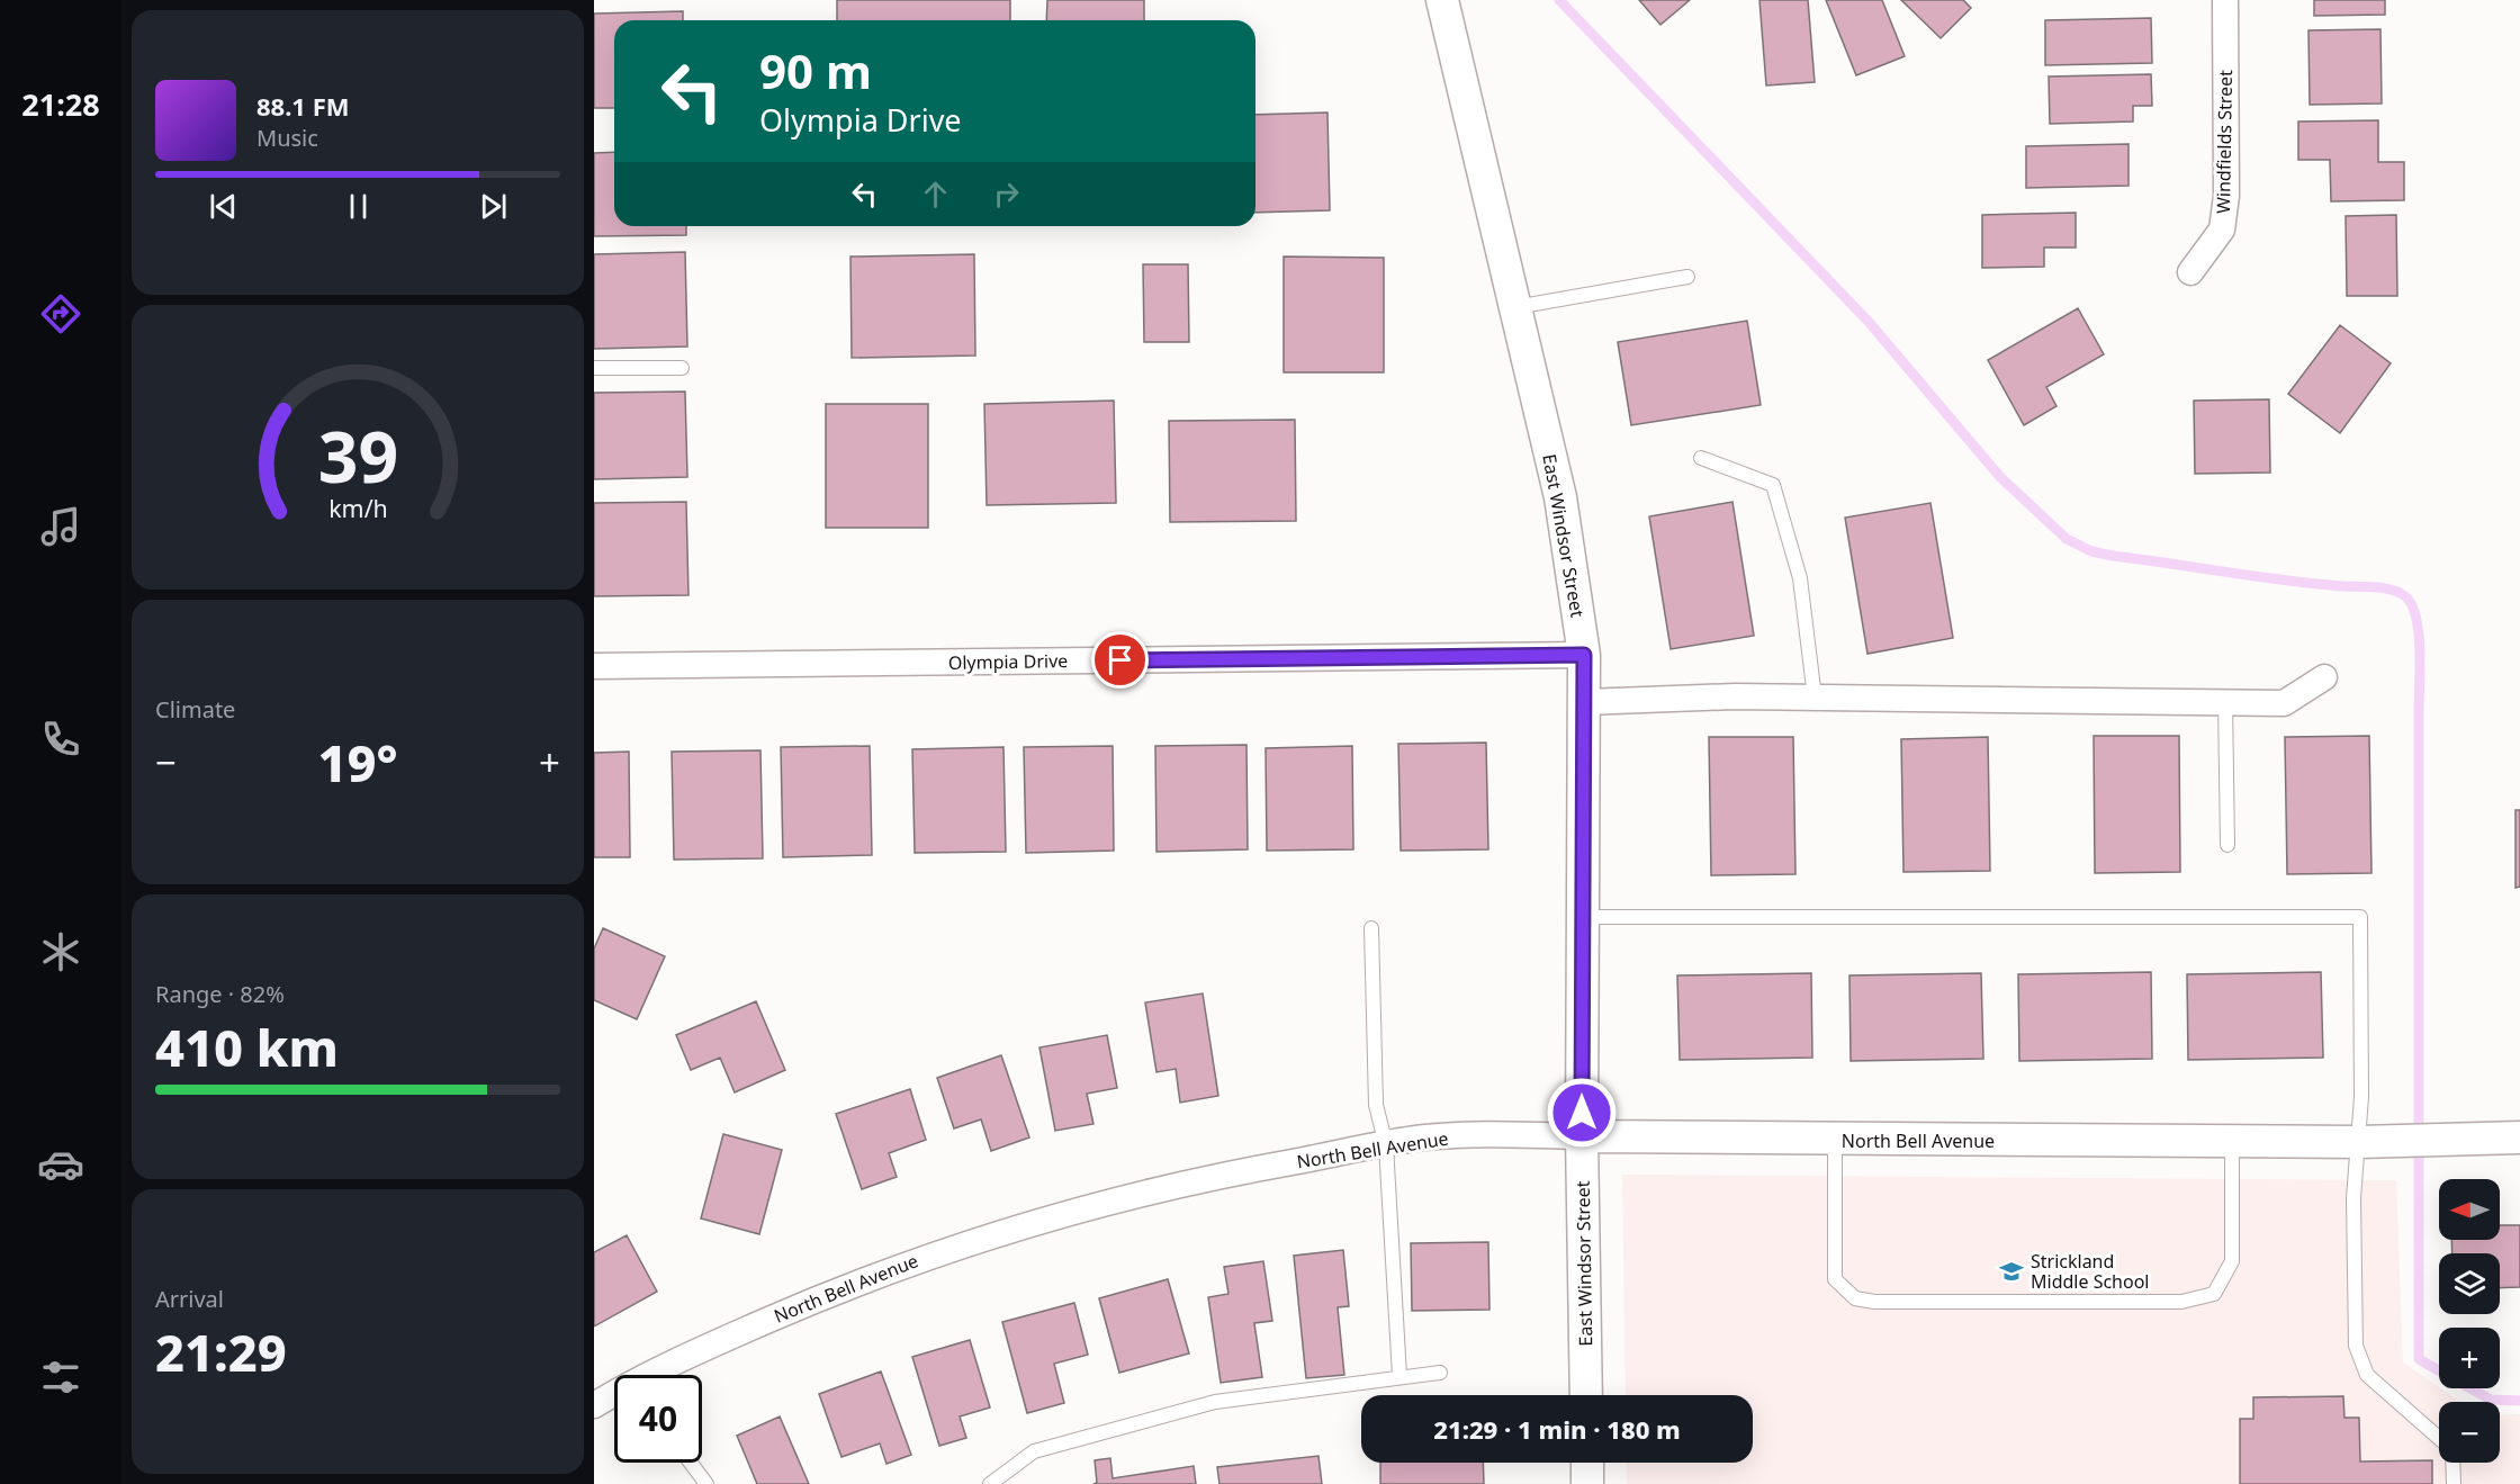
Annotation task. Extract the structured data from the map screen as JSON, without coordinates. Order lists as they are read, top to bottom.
{
  "streets": {
    "street": [
      "Windfields Street",
      "East Windsor Street",
      "Olympia Drive",
      "North Bell Avenue"
    ]
  },
  "crossings": [
    ["East Windsor Street", "Olympia Drive"],
    ["East Windsor Street", "North Bell Avenue"]
  ],
  "places": {
    "school or university": ["Strickland Middle School"]
  },
  "north": "left",
  "page": {
    "tabs": "21:28",
    "turn": ["90 m", "Olympia Drive"],
    "song": ["88.1 FM", "Music"],
    "tile": [
      "Climate",
      ["Range · 82%", "410 km"],
      ["Arrival", "21:29"]
    ],
    "heat": ["−", "19°", "+"],
    "map_buttons": ["+", "−"],
    "limit": "40",
    "trip": "21:29 · 1 min · 180 m",
    "gauge": ["39", "km/h"]
  }
}
